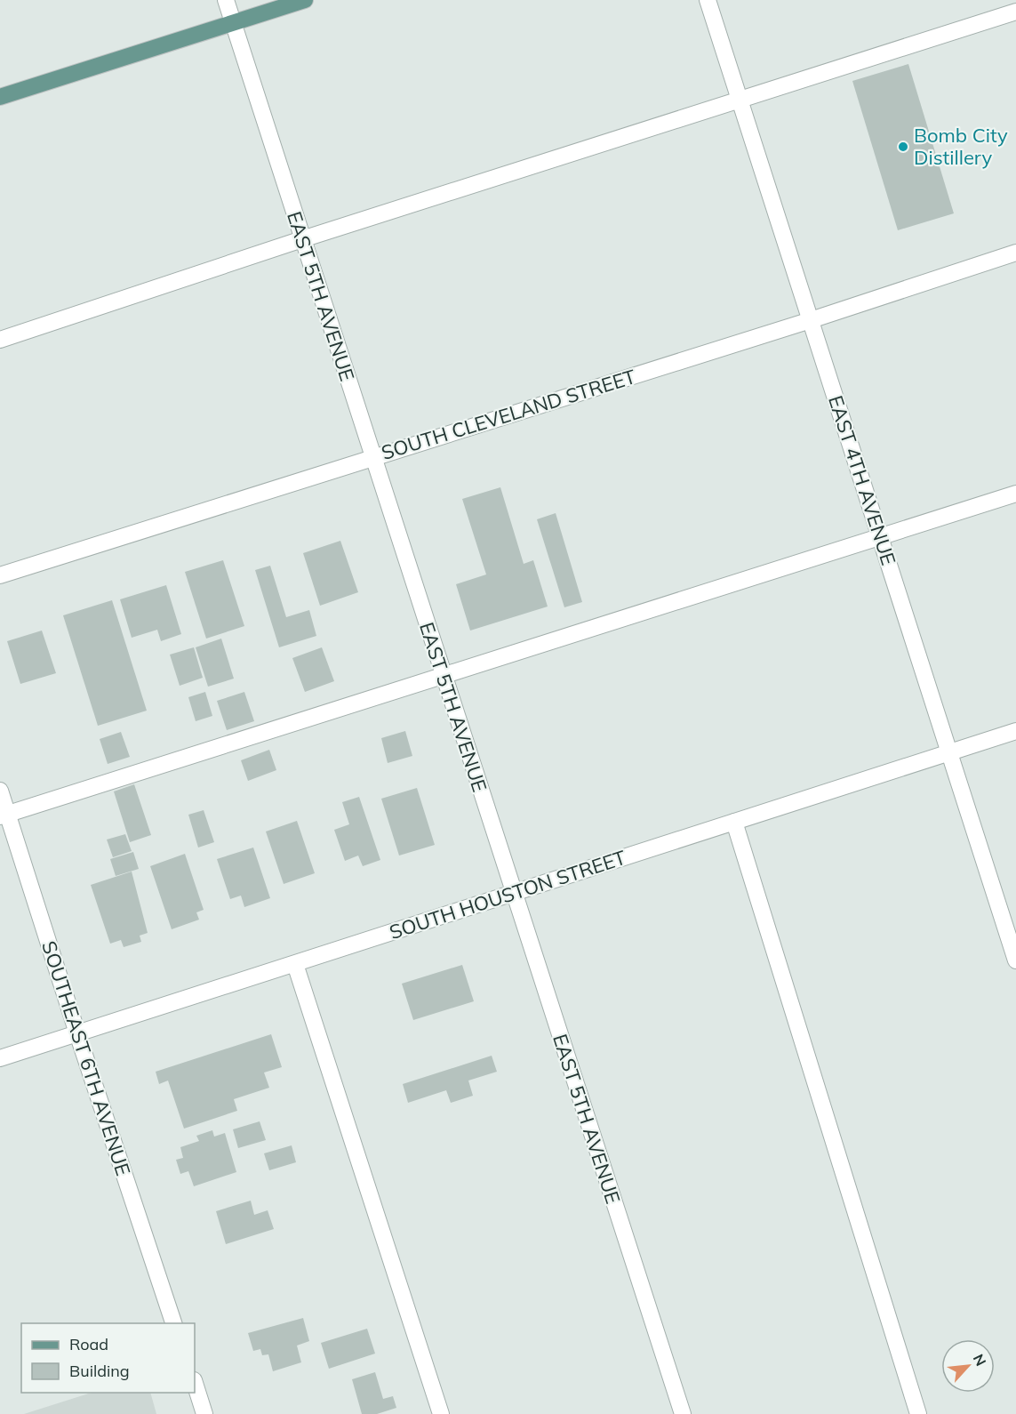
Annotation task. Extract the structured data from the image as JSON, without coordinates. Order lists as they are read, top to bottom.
{
  "streets": {
    "street": [
      "EAST 5TH AVENUE",
      "SOUTH CLEVELAND STREET",
      "EAST 4TH AVENUE",
      "SOUTH HOUSTON STREET",
      "SOUTHEAST 6TH AVENUE"
    ]
  },
  "crossings": [
    ["EAST 5TH AVENUE", "SOUTH CLEVELAND STREET"],
    ["EAST 5TH AVENUE", "SOUTH HOUSTON STREET"],
    ["SOUTH CLEVELAND STREET", "EAST 4TH AVENUE"],
    ["EAST 4TH AVENUE", "SOUTH HOUSTON STREET"],
    ["SOUTH HOUSTON STREET", "SOUTHEAST 6TH AVENUE"]
  ],
  "places": ["Bomb City Distillery"],
  "legend": ["Road", "Building"],
  "north": "top right"
}
